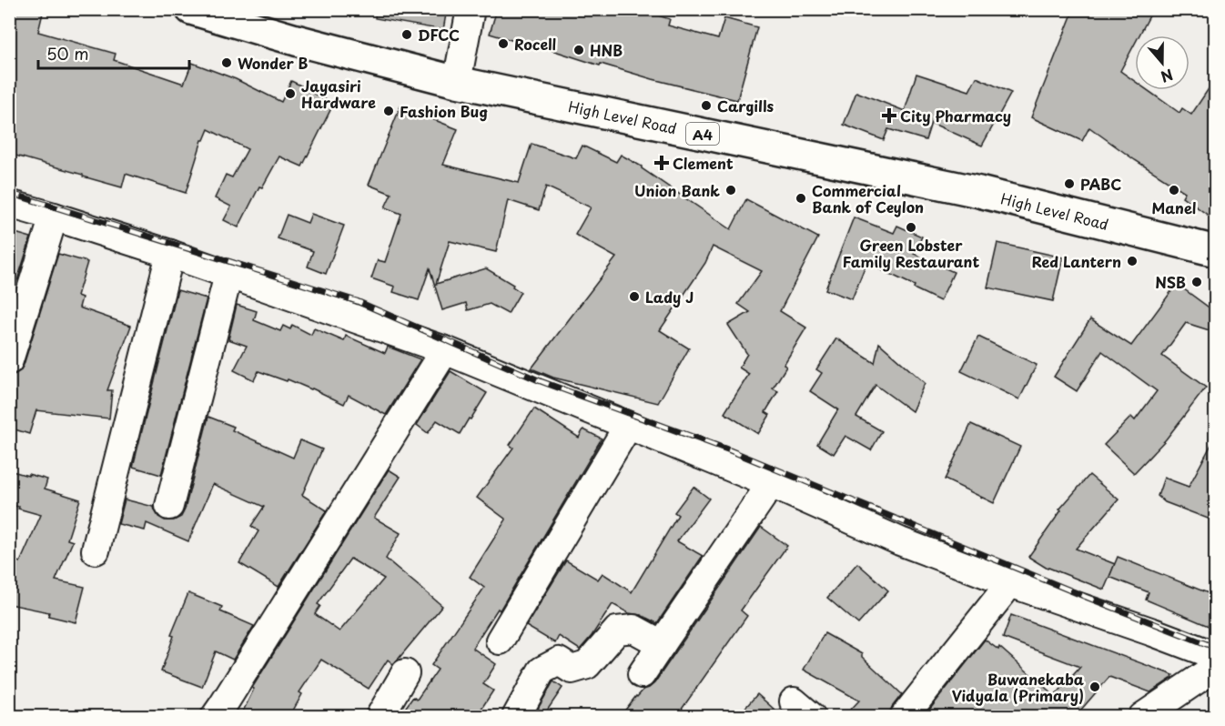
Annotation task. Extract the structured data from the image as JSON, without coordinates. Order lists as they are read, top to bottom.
{
  "streets": {
    "highway": ["High Level Road", "A4"]
  },
  "places": {
    "other": [
      "DFCC",
      "Rocell",
      "HNB",
      "Wonder B",
      "Jayasiri Hardware",
      "Cargills",
      "Fashion Bug",
      "PABC",
      "Union Bank",
      "Manel",
      "Commercial Bank of Ceylon",
      "Green Lobster Family Restaurant",
      "Red Lantern",
      "NSB",
      "Lady J",
      "Buwanekaba Vidyala (Primary)"
    ],
    "health": ["City Pharmacy", "Clement"]
  },
  "scale_bar": "50 m",
  "north": "bottom"
}
